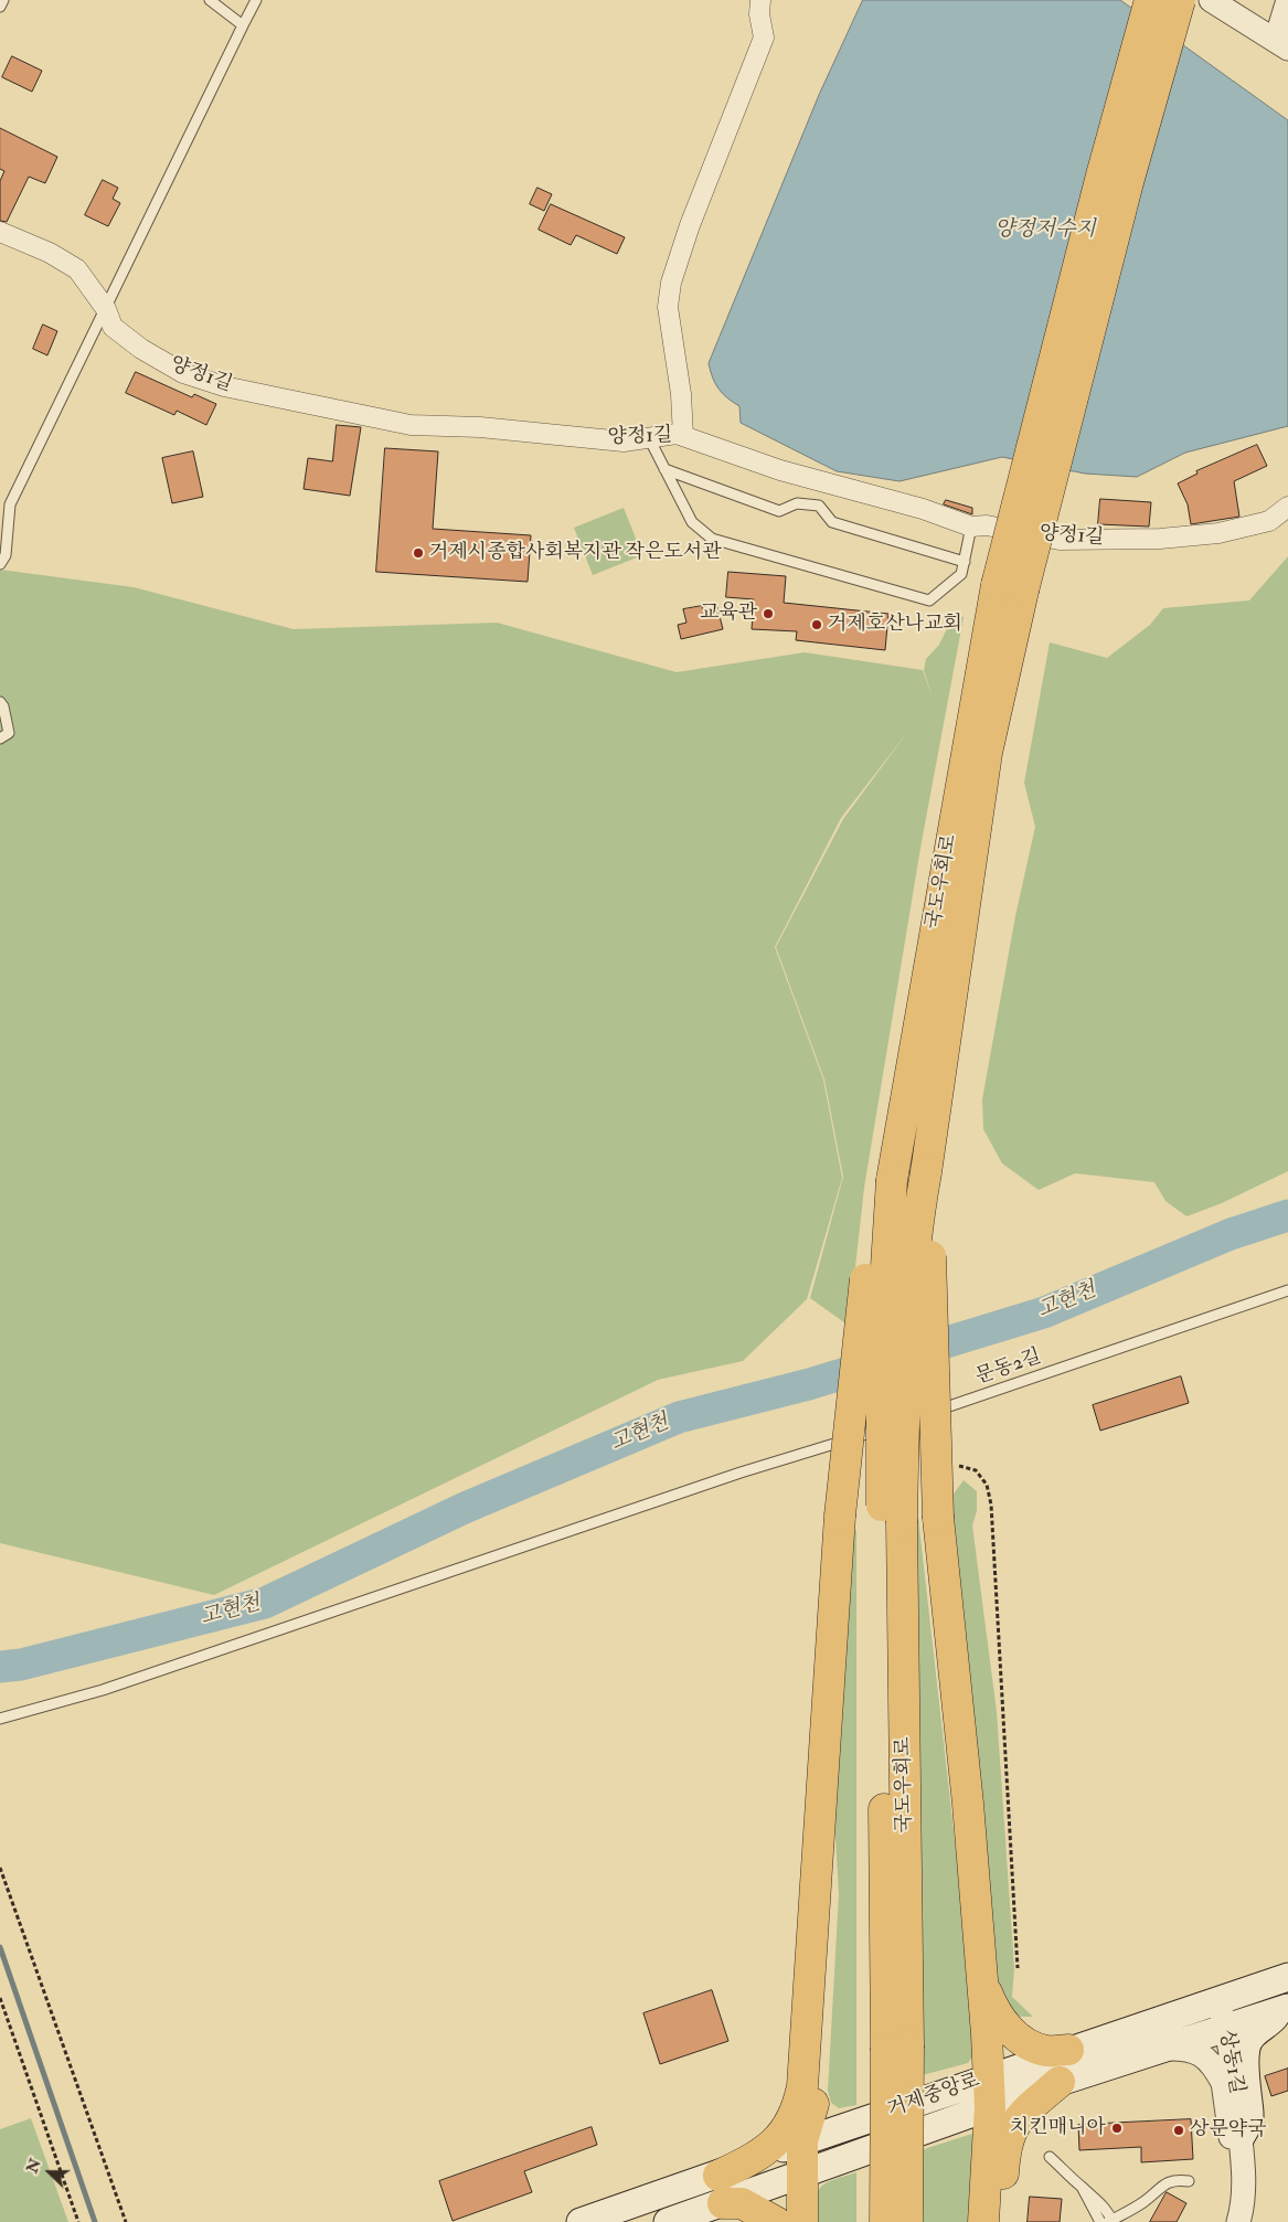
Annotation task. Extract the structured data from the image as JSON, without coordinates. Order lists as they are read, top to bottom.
{
  "streets": {
    "highway": ["국도우회로"],
    "main road": ["거제중앙로"],
    "street": ["양정1길", "상동1길"],
    "lane": ["문동2길"]
  },
  "crossings": [
    ["상동1길", "거제중앙로"]
  ],
  "water": ["양정저수지", "고현천"],
  "places": [
    "거제시종합사회복지관 작은도서관",
    "교육관",
    "거제호산나교회",
    "치킨매니아",
    "상문약국"
  ],
  "north": "left"
}
